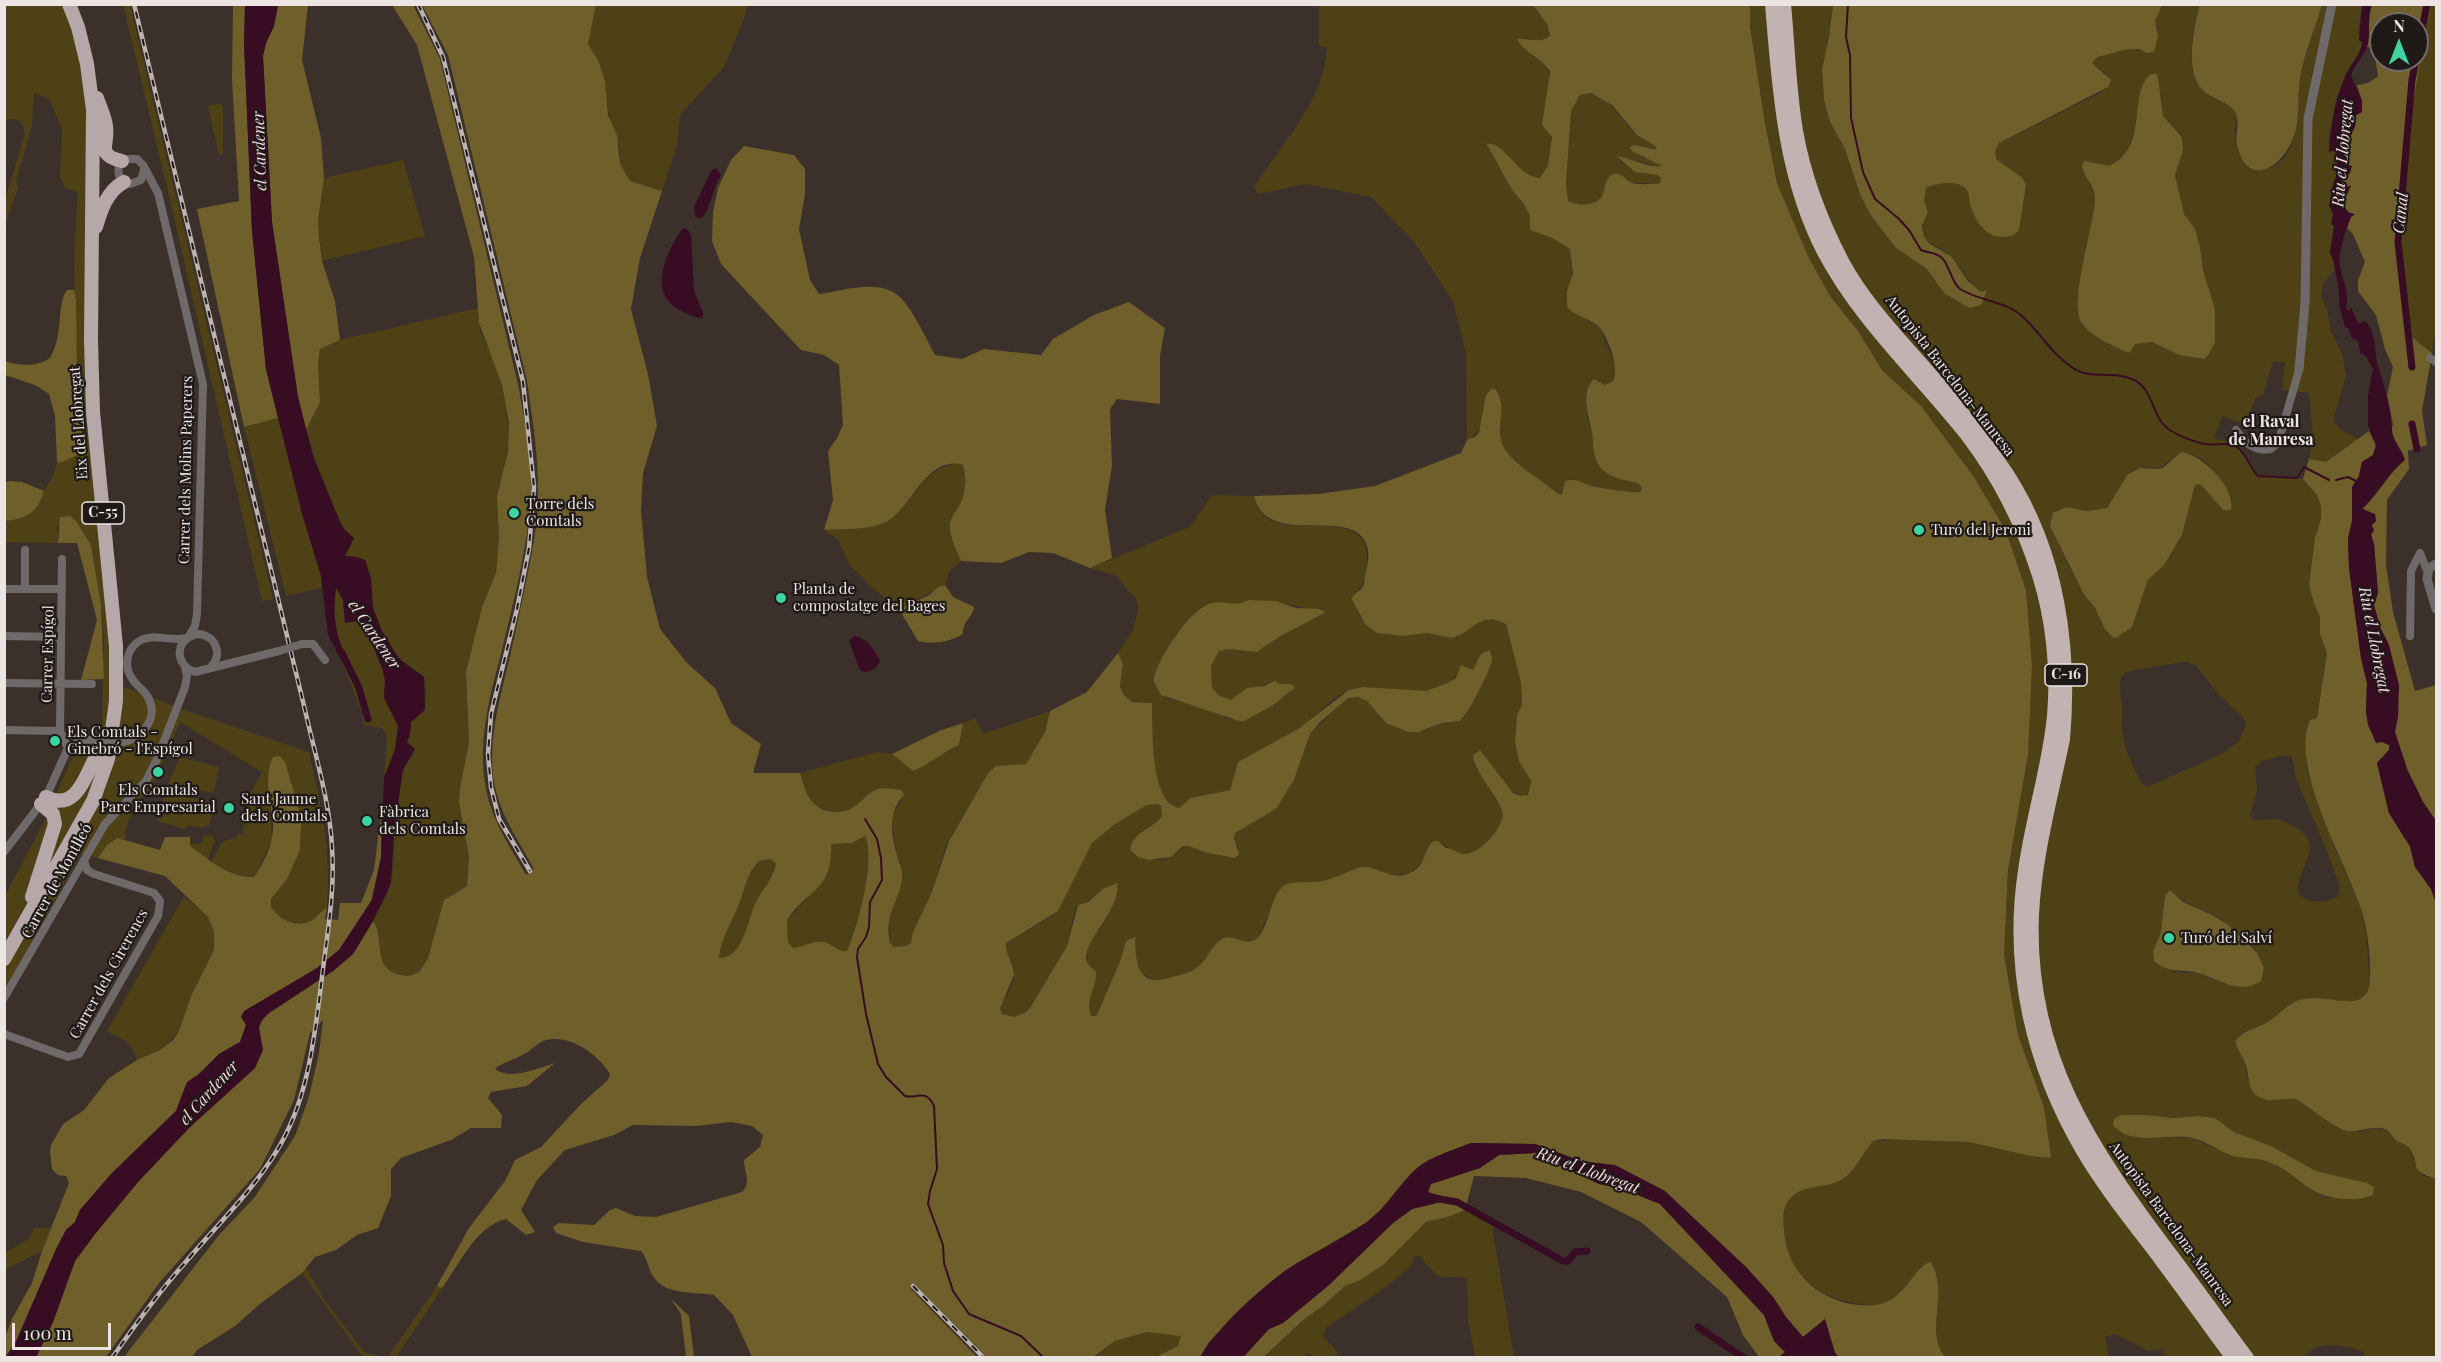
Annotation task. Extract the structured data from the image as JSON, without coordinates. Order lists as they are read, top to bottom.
{
  "streets": {
    "highway": [
      "Autopista Barcelona-Manresa",
      "Eix del Llobregat",
      "C-55",
      "C-16"
    ],
    "street": [
      "Carrer dels Molins Paperers",
      "Carrer Espígol",
      "Carrer de Montlleó",
      "Carrer dels Cirerencs"
    ]
  },
  "crossings": [
    ["Carrer dels Molins Paperers", "Carrer de Montlleó"]
  ],
  "districts": ["el Raval de Manresa"],
  "water": ["el Cardener", "Riu el Llobregat", "Canal"],
  "places": [
    "Torre dels Comtals",
    "Turó del Jeroni",
    "Planta de compostatge del Bages",
    "Els Comtals - Ginebró - l'Espígol",
    "Els Comtals Parc Empresarial",
    "Sant Jaume dels Comtals",
    "Fàbrica dels Comtals",
    "Turó del Salví"
  ],
  "scale_bar": "100 m",
  "north": "top"
}
